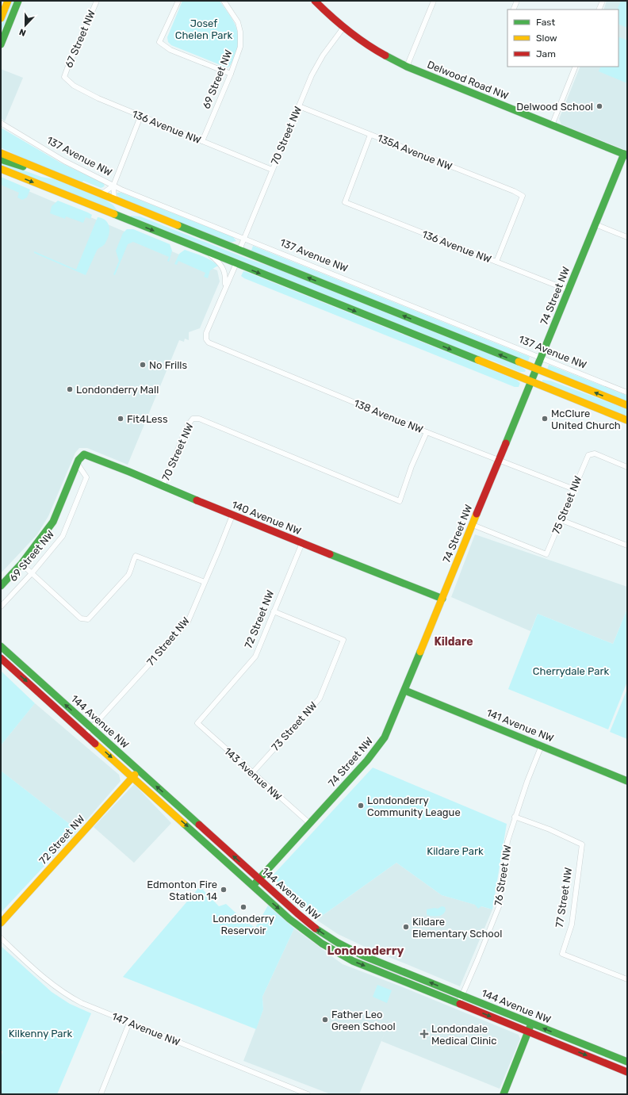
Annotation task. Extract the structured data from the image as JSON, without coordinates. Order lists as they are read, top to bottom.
{
  "streets": {
    "street": [
      "67 Street NW",
      "69 Street NW",
      "Delwood Road NW",
      "136 Avenue NW",
      "70 Street NW",
      "135A Avenue NW",
      "137 Avenue NW",
      "74 Street NW",
      "138 Avenue NW",
      "75 Street NW",
      "140 Avenue NW",
      "72 Street NW",
      "71 Street NW",
      "144 Avenue NW",
      "141 Avenue NW",
      "73 Street NW",
      "143 Avenue NW",
      "76 Street NW",
      "77 Street NW",
      "147 Avenue NW"
    ]
  },
  "crossings": [
    ["67 Street NW", "136 Avenue NW"],
    ["69 Street NW", "136 Avenue NW"],
    ["69 Street NW", "140 Avenue NW"],
    ["Delwood Road NW", "70 Street NW"],
    ["Delwood Road NW", "74 Street NW"],
    ["136 Avenue NW", "70 Street NW"],
    ["136 Avenue NW", "135A Avenue NW"],
    ["136 Avenue NW", "74 Street NW"],
    ["70 Street NW", "135A Avenue NW"],
    ["70 Street NW", "137 Avenue NW"],
    ["70 Street NW", "138 Avenue NW"],
    ["70 Street NW", "140 Avenue NW"],
    ["137 Avenue NW", "74 Street NW"],
    ["74 Street NW", "138 Avenue NW"],
    ["74 Street NW", "75 Street NW"],
    ["74 Street NW", "140 Avenue NW"],
    ["74 Street NW", "144 Avenue NW"],
    ["74 Street NW", "141 Avenue NW"],
    ["74 Street NW", "143 Avenue NW"],
    ["138 Avenue NW", "75 Street NW"],
    ["140 Avenue NW", "72 Street NW"],
    ["140 Avenue NW", "71 Street NW"],
    ["72 Street NW", "144 Avenue NW"],
    ["72 Street NW", "73 Street NW"],
    ["72 Street NW", "143 Avenue NW"],
    ["71 Street NW", "144 Avenue NW"],
    ["144 Avenue NW", "76 Street NW"],
    ["141 Avenue NW", "76 Street NW"],
    ["73 Street NW", "143 Avenue NW"],
    ["76 Street NW", "77 Street NW"]
  ],
  "districts": ["Kildare", "Londonderry"],
  "parks": [
    "Josef Chelen Park",
    "Cherrydale Park",
    "Kildare Park",
    "Kilkenny Park"
  ],
  "places": {
    "other": [
      "Delwood School",
      "No Frills",
      "Londonderry Mall",
      "Fit4Less",
      "McClure United Church",
      "Londonderry Community League",
      "Edmonton Fire Station 14",
      "Londonderry Reservoir",
      "Kildare Elementary School",
      "Father Leo Green School"
    ],
    "health": ["Londondale Medical Clinic"]
  },
  "legend": ["Fast", "Slow", "Jam"],
  "north": "bottom"
}
